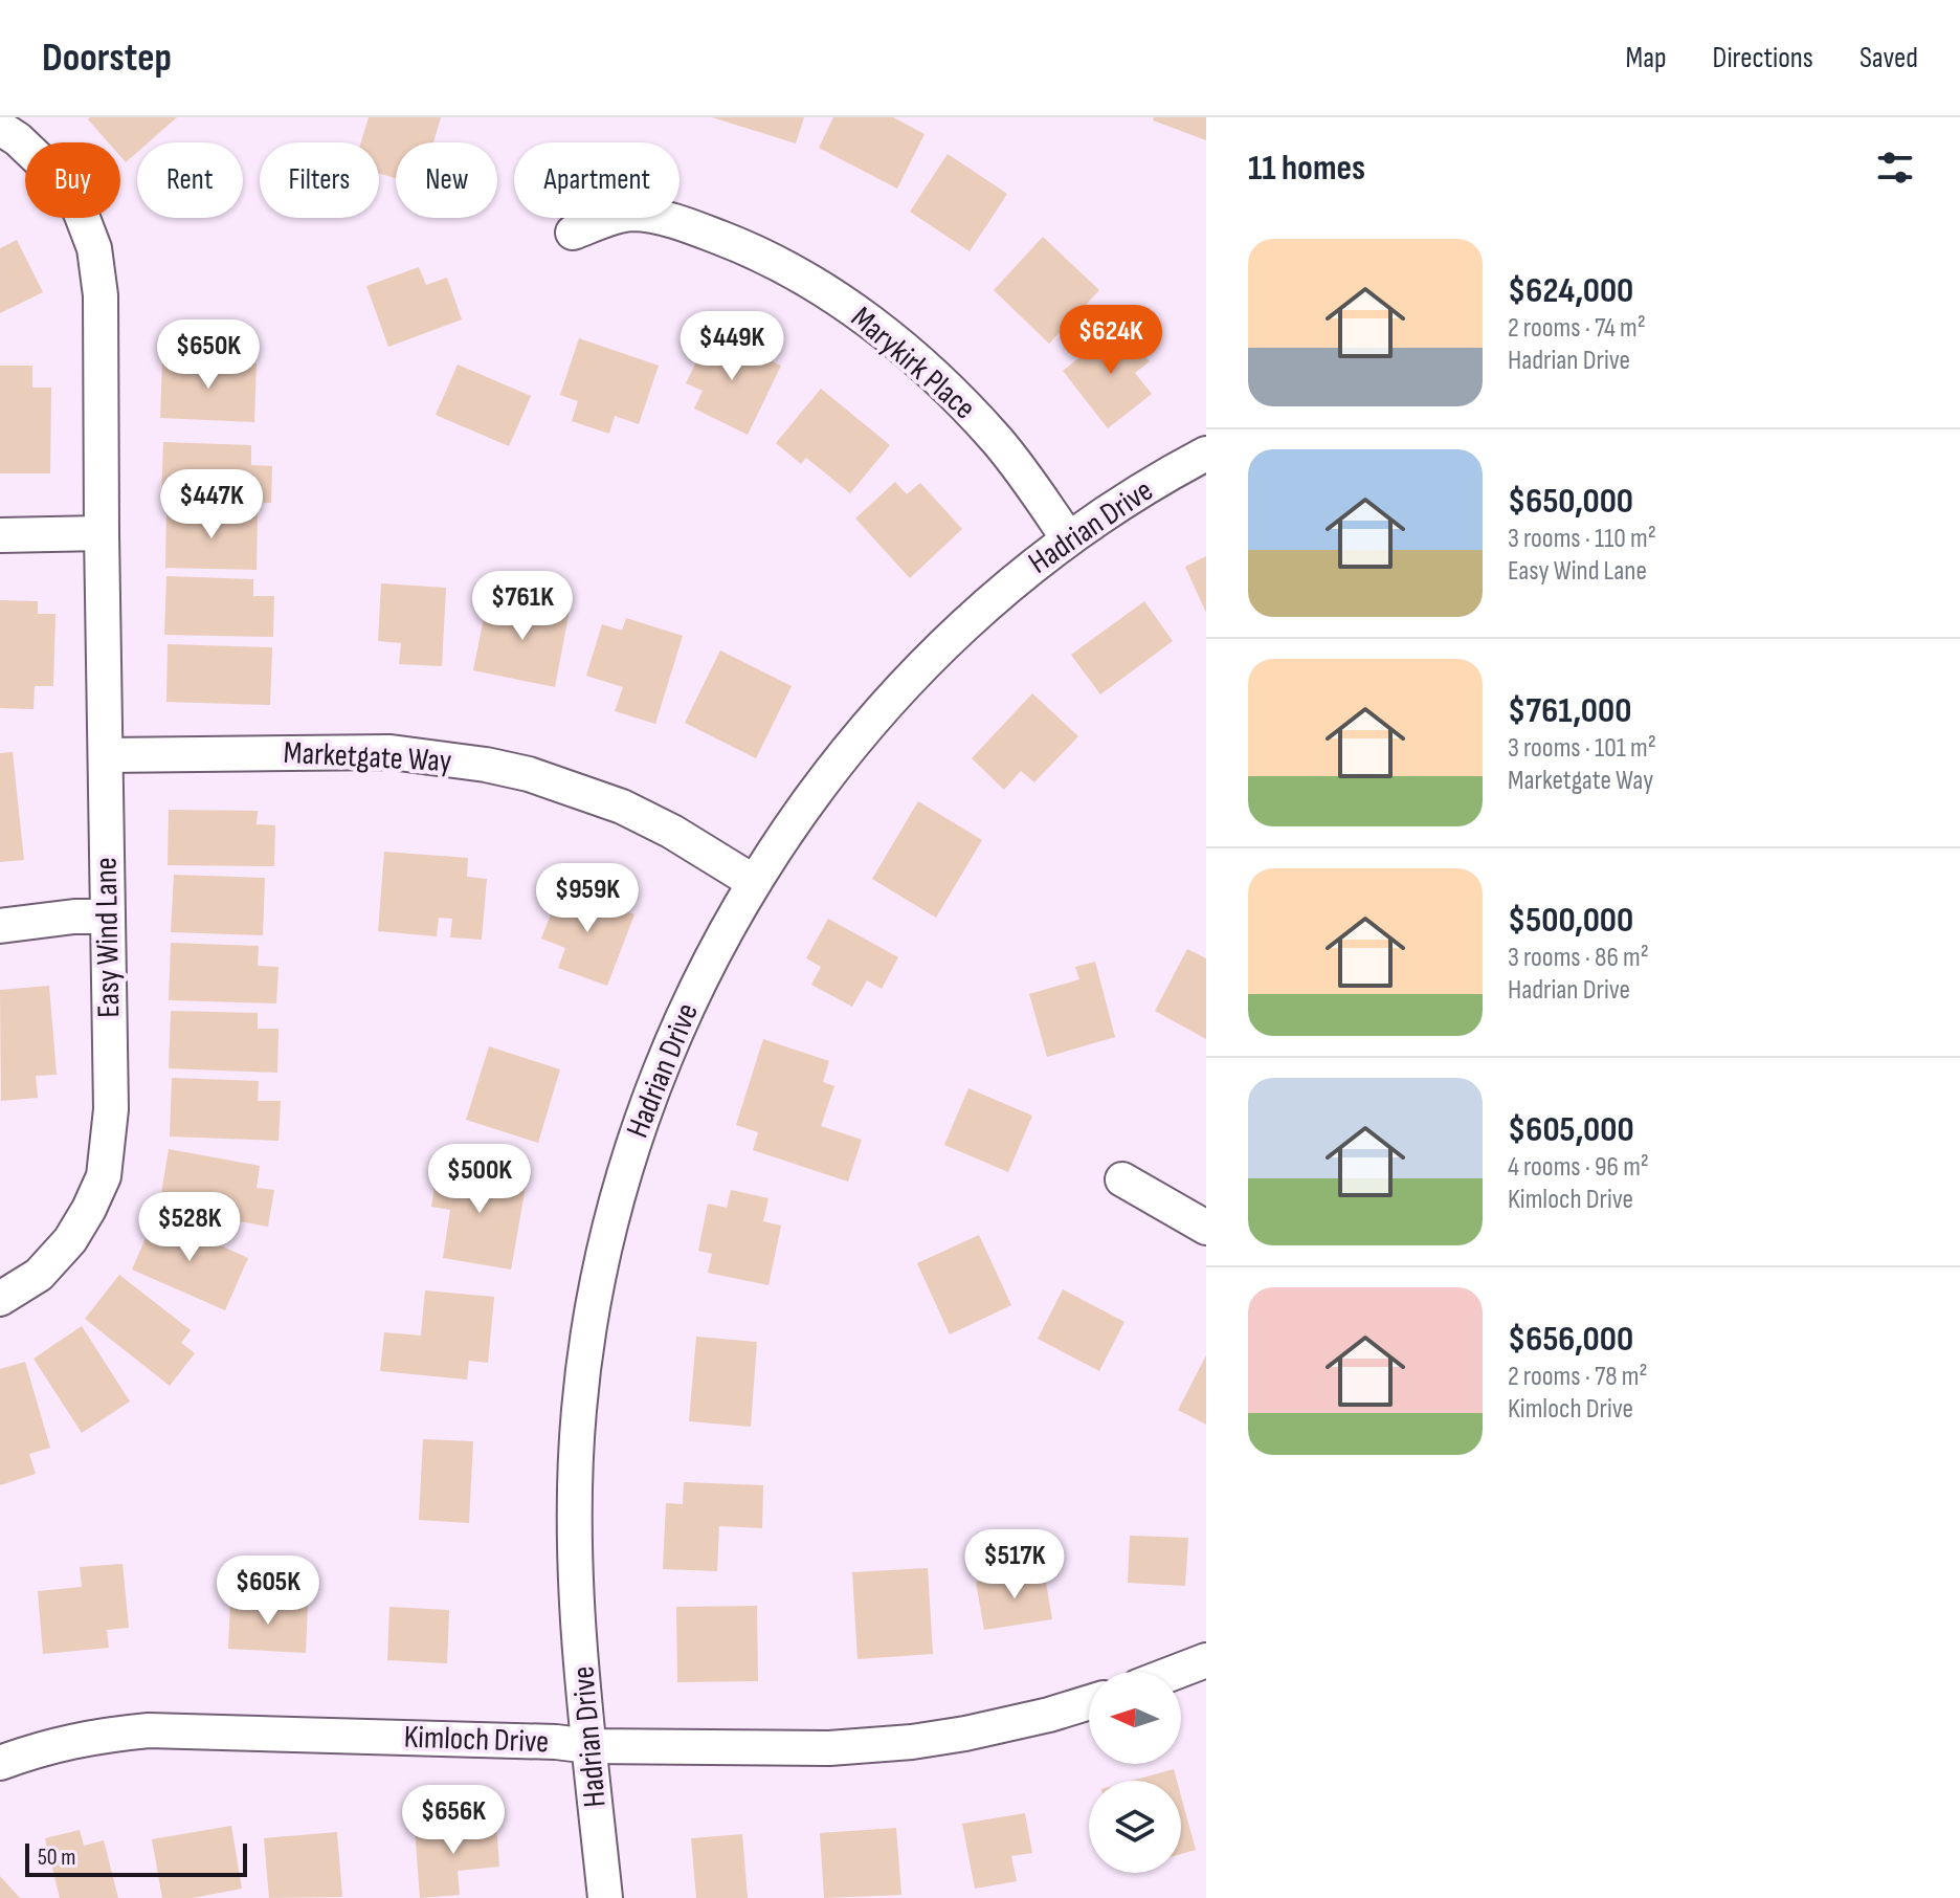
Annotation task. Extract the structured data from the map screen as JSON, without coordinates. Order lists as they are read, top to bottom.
{
  "streets": {
    "street": [
      "Marykirk Place",
      "Hadrian Drive",
      "Marketgate Way",
      "Easy Wind Lane",
      "Kimloch Drive"
    ]
  },
  "crossings": [
    ["Marykirk Place", "Hadrian Drive"],
    ["Hadrian Drive", "Marketgate Way"],
    ["Hadrian Drive", "Kimloch Drive"],
    ["Marketgate Way", "Easy Wind Lane"]
  ],
  "scale_bar": "50 m",
  "north": "left",
  "page": {
    "header": "Doorstep",
    "nav": ["Map", "Directions", "Saved"],
    "heading": "11 homes",
    "chip": [
      "Buy",
      "Rent",
      "Filters",
      "New",
      "Apartment"
    ],
    "list": [
      {
        "name": "$624,000",
        "note": "2 rooms · 74 m² · Hadrian Drive"
      },
      {
        "name": "$650,000",
        "note": "3 rooms · 110 m² · Easy Wind Lane"
      },
      {
        "name": "$761,000",
        "note": "3 rooms · 101 m² · Marketgate Way"
      },
      {
        "name": "$500,000",
        "note": "3 rooms · 86 m² · Hadrian Drive"
      },
      {
        "name": "$605,000",
        "note": "4 rooms · 96 m² · Kimloch Drive"
      },
      {
        "name": "$656,000",
        "note": "2 rooms · 78 m² · Kimloch Drive"
      }
    ],
    "price": [
      "$624K",
      "$449K",
      "$650K",
      "$447K",
      "$761K",
      "$959K",
      "$500K",
      "$528K",
      "$517K",
      "$605K",
      "$656K"
    ],
    "scale": "50 m"
  }
}
